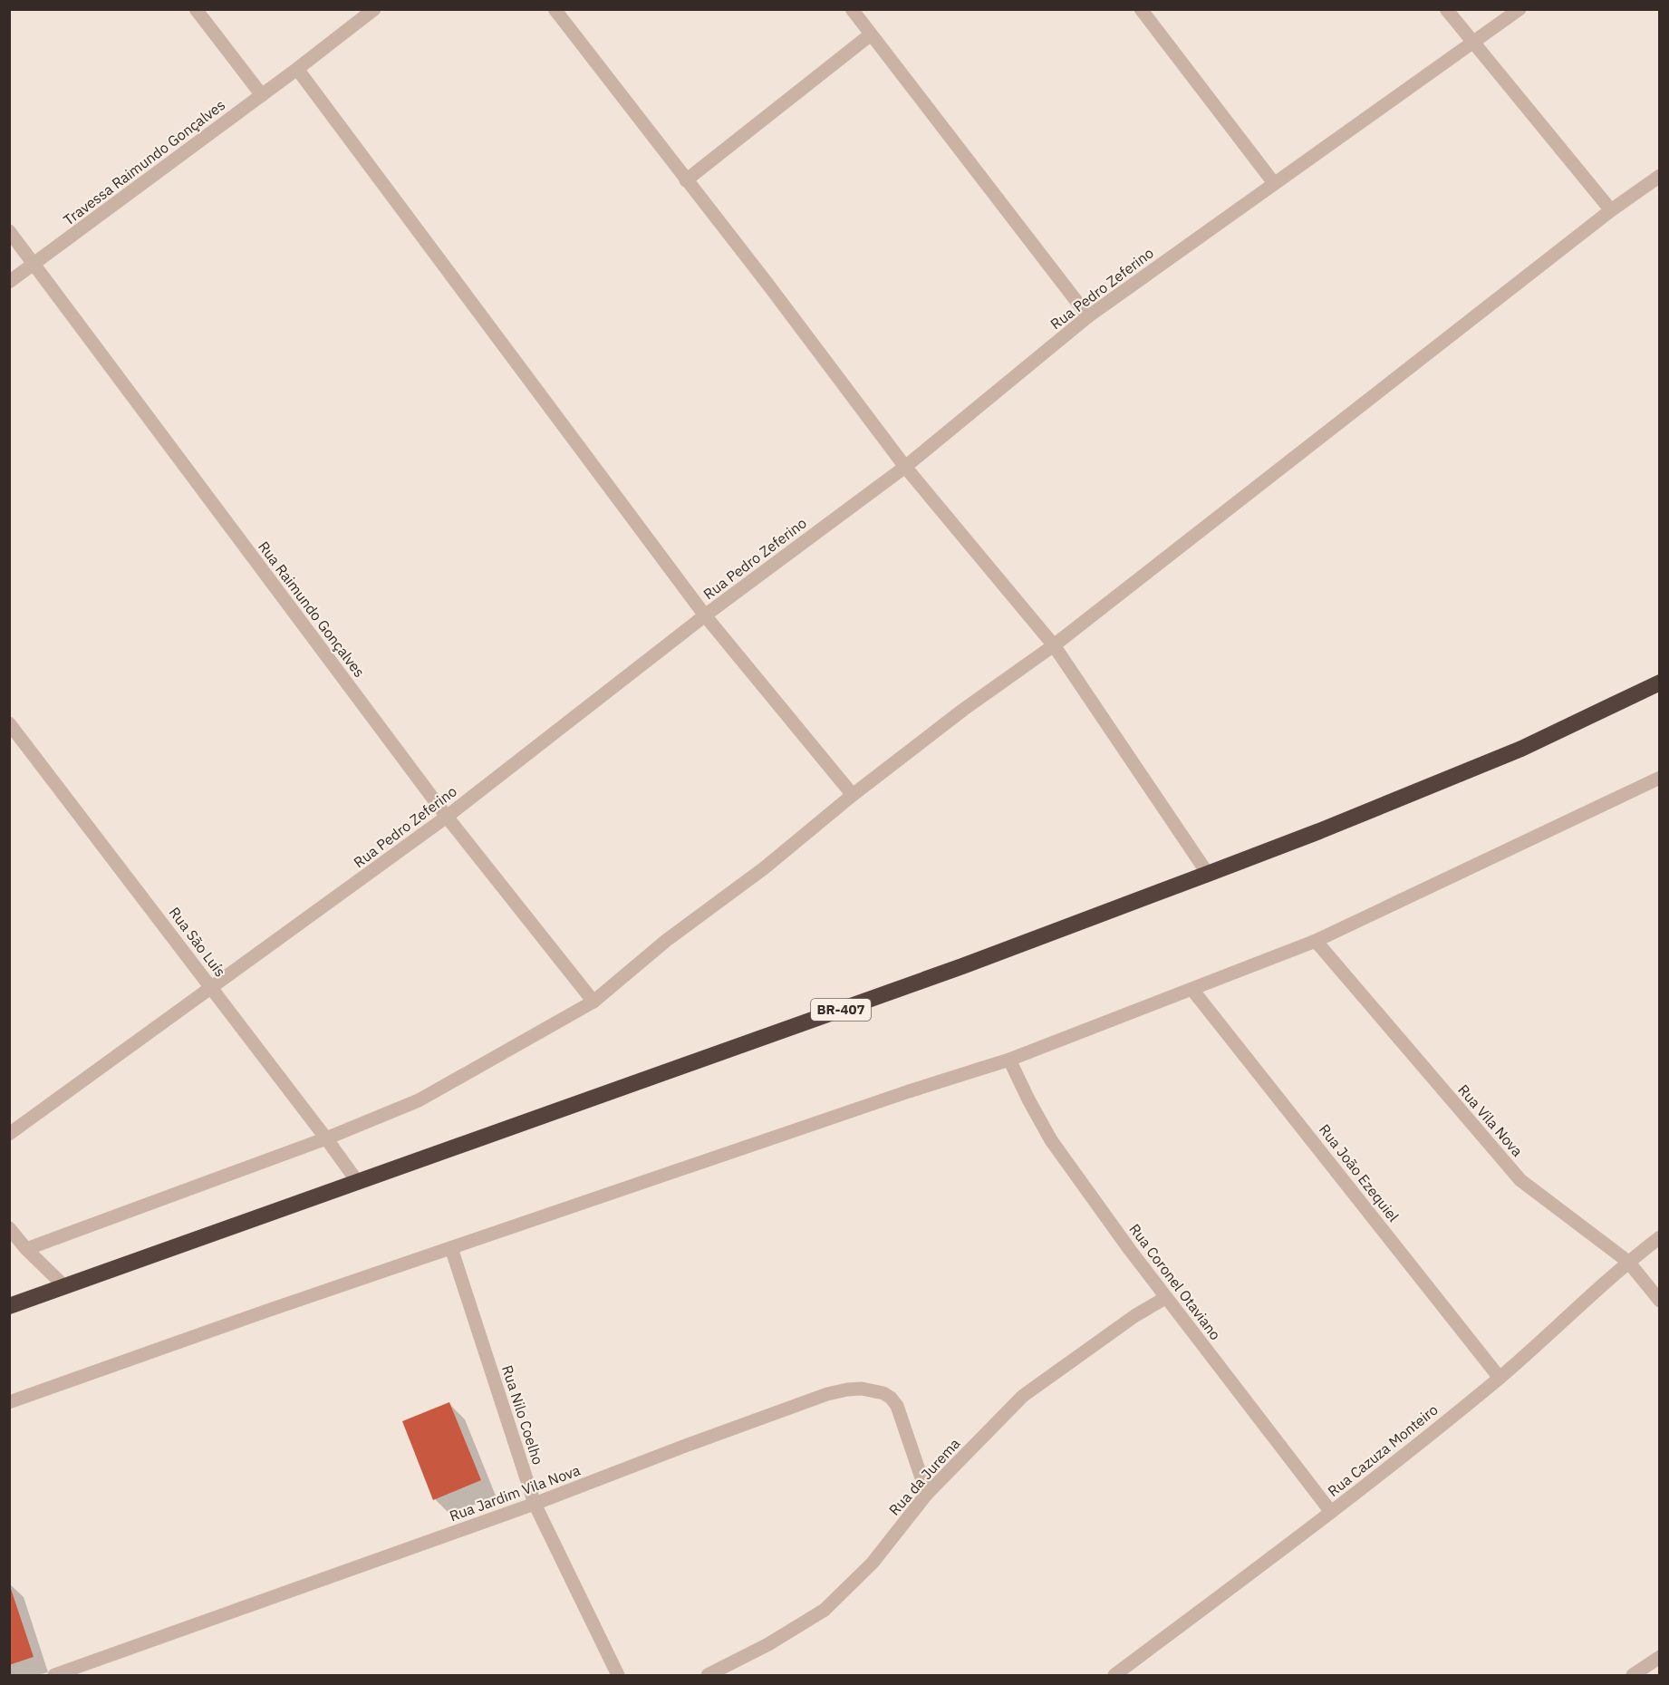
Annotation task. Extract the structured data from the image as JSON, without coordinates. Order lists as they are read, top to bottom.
{
  "streets": {
    "highway": ["BR-407"],
    "street": [
      "Travessa Raimundo Gonçalves",
      "Rua Pedro Zeferino",
      "Rua Raimundo Gonçalves",
      "Rua São Luís",
      "Rua Vila Nova",
      "Rua João Ezequiel",
      "Rua Coronel Otaviano",
      "Rua Nilo Coelho",
      "Rua Cazuza Monteiro",
      "Rua da Jurema",
      "Rua Jardim Vila Nova"
    ]
  },
  "crossings": [
    ["Travessa Raimundo Gonçalves", "Rua Raimundo Gonçalves"],
    ["Rua Pedro Zeferino", "Rua Raimundo Gonçalves"],
    ["Rua Pedro Zeferino", "Rua São Luís"],
    ["Rua São Luís", "BR-407"],
    ["Rua Vila Nova", "Rua Cazuza Monteiro"],
    ["Rua João Ezequiel", "Rua Cazuza Monteiro"],
    ["Rua Coronel Otaviano", "Rua Cazuza Monteiro"],
    ["Rua Coronel Otaviano", "Rua da Jurema"],
    ["Rua Nilo Coelho", "Rua Jardim Vila Nova"],
    ["Rua da Jurema", "Rua Jardim Vila Nova"]
  ]
}
